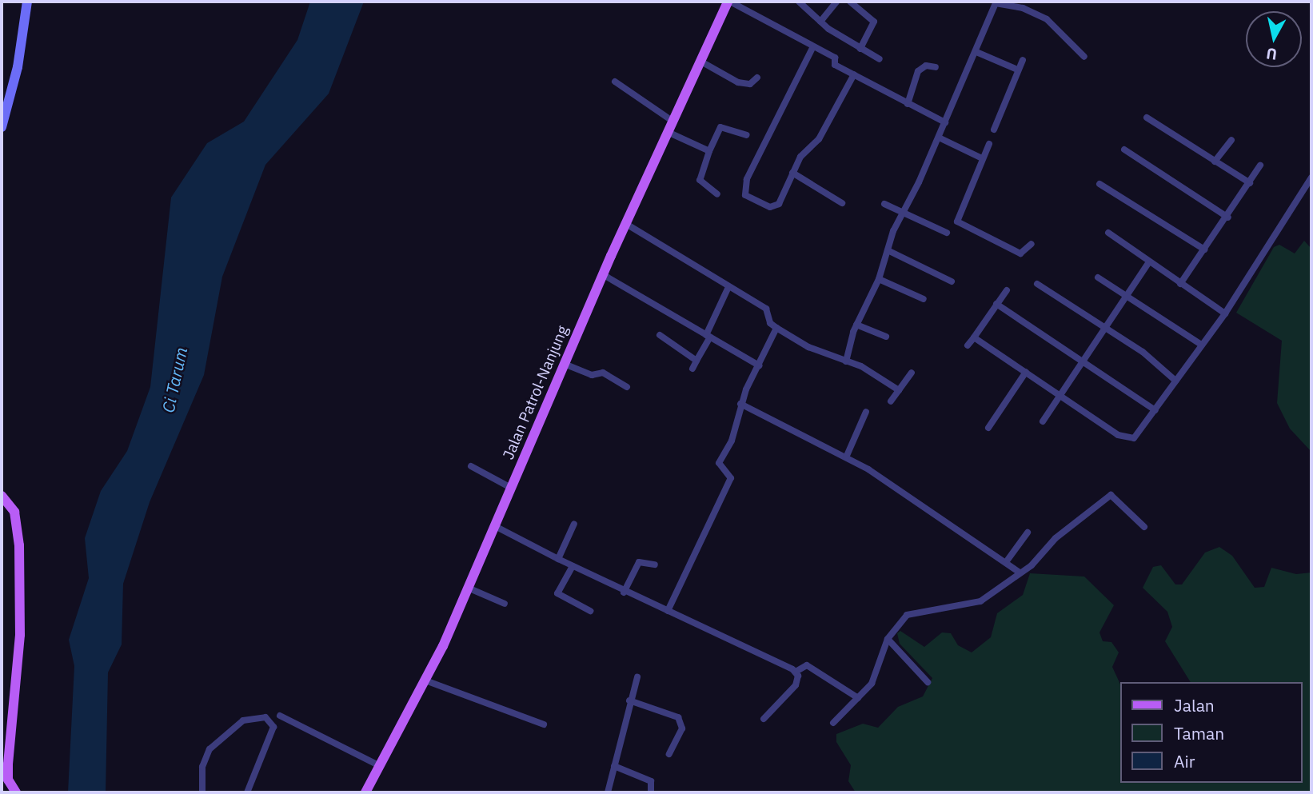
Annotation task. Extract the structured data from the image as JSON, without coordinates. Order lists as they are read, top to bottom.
{
  "streets": {
    "main road": ["Jalan Patrol-Nanjung"]
  },
  "water": ["Ci Tarum"],
  "legend": ["Jalan", "Taman", "Air"],
  "north": "bottom"
}
